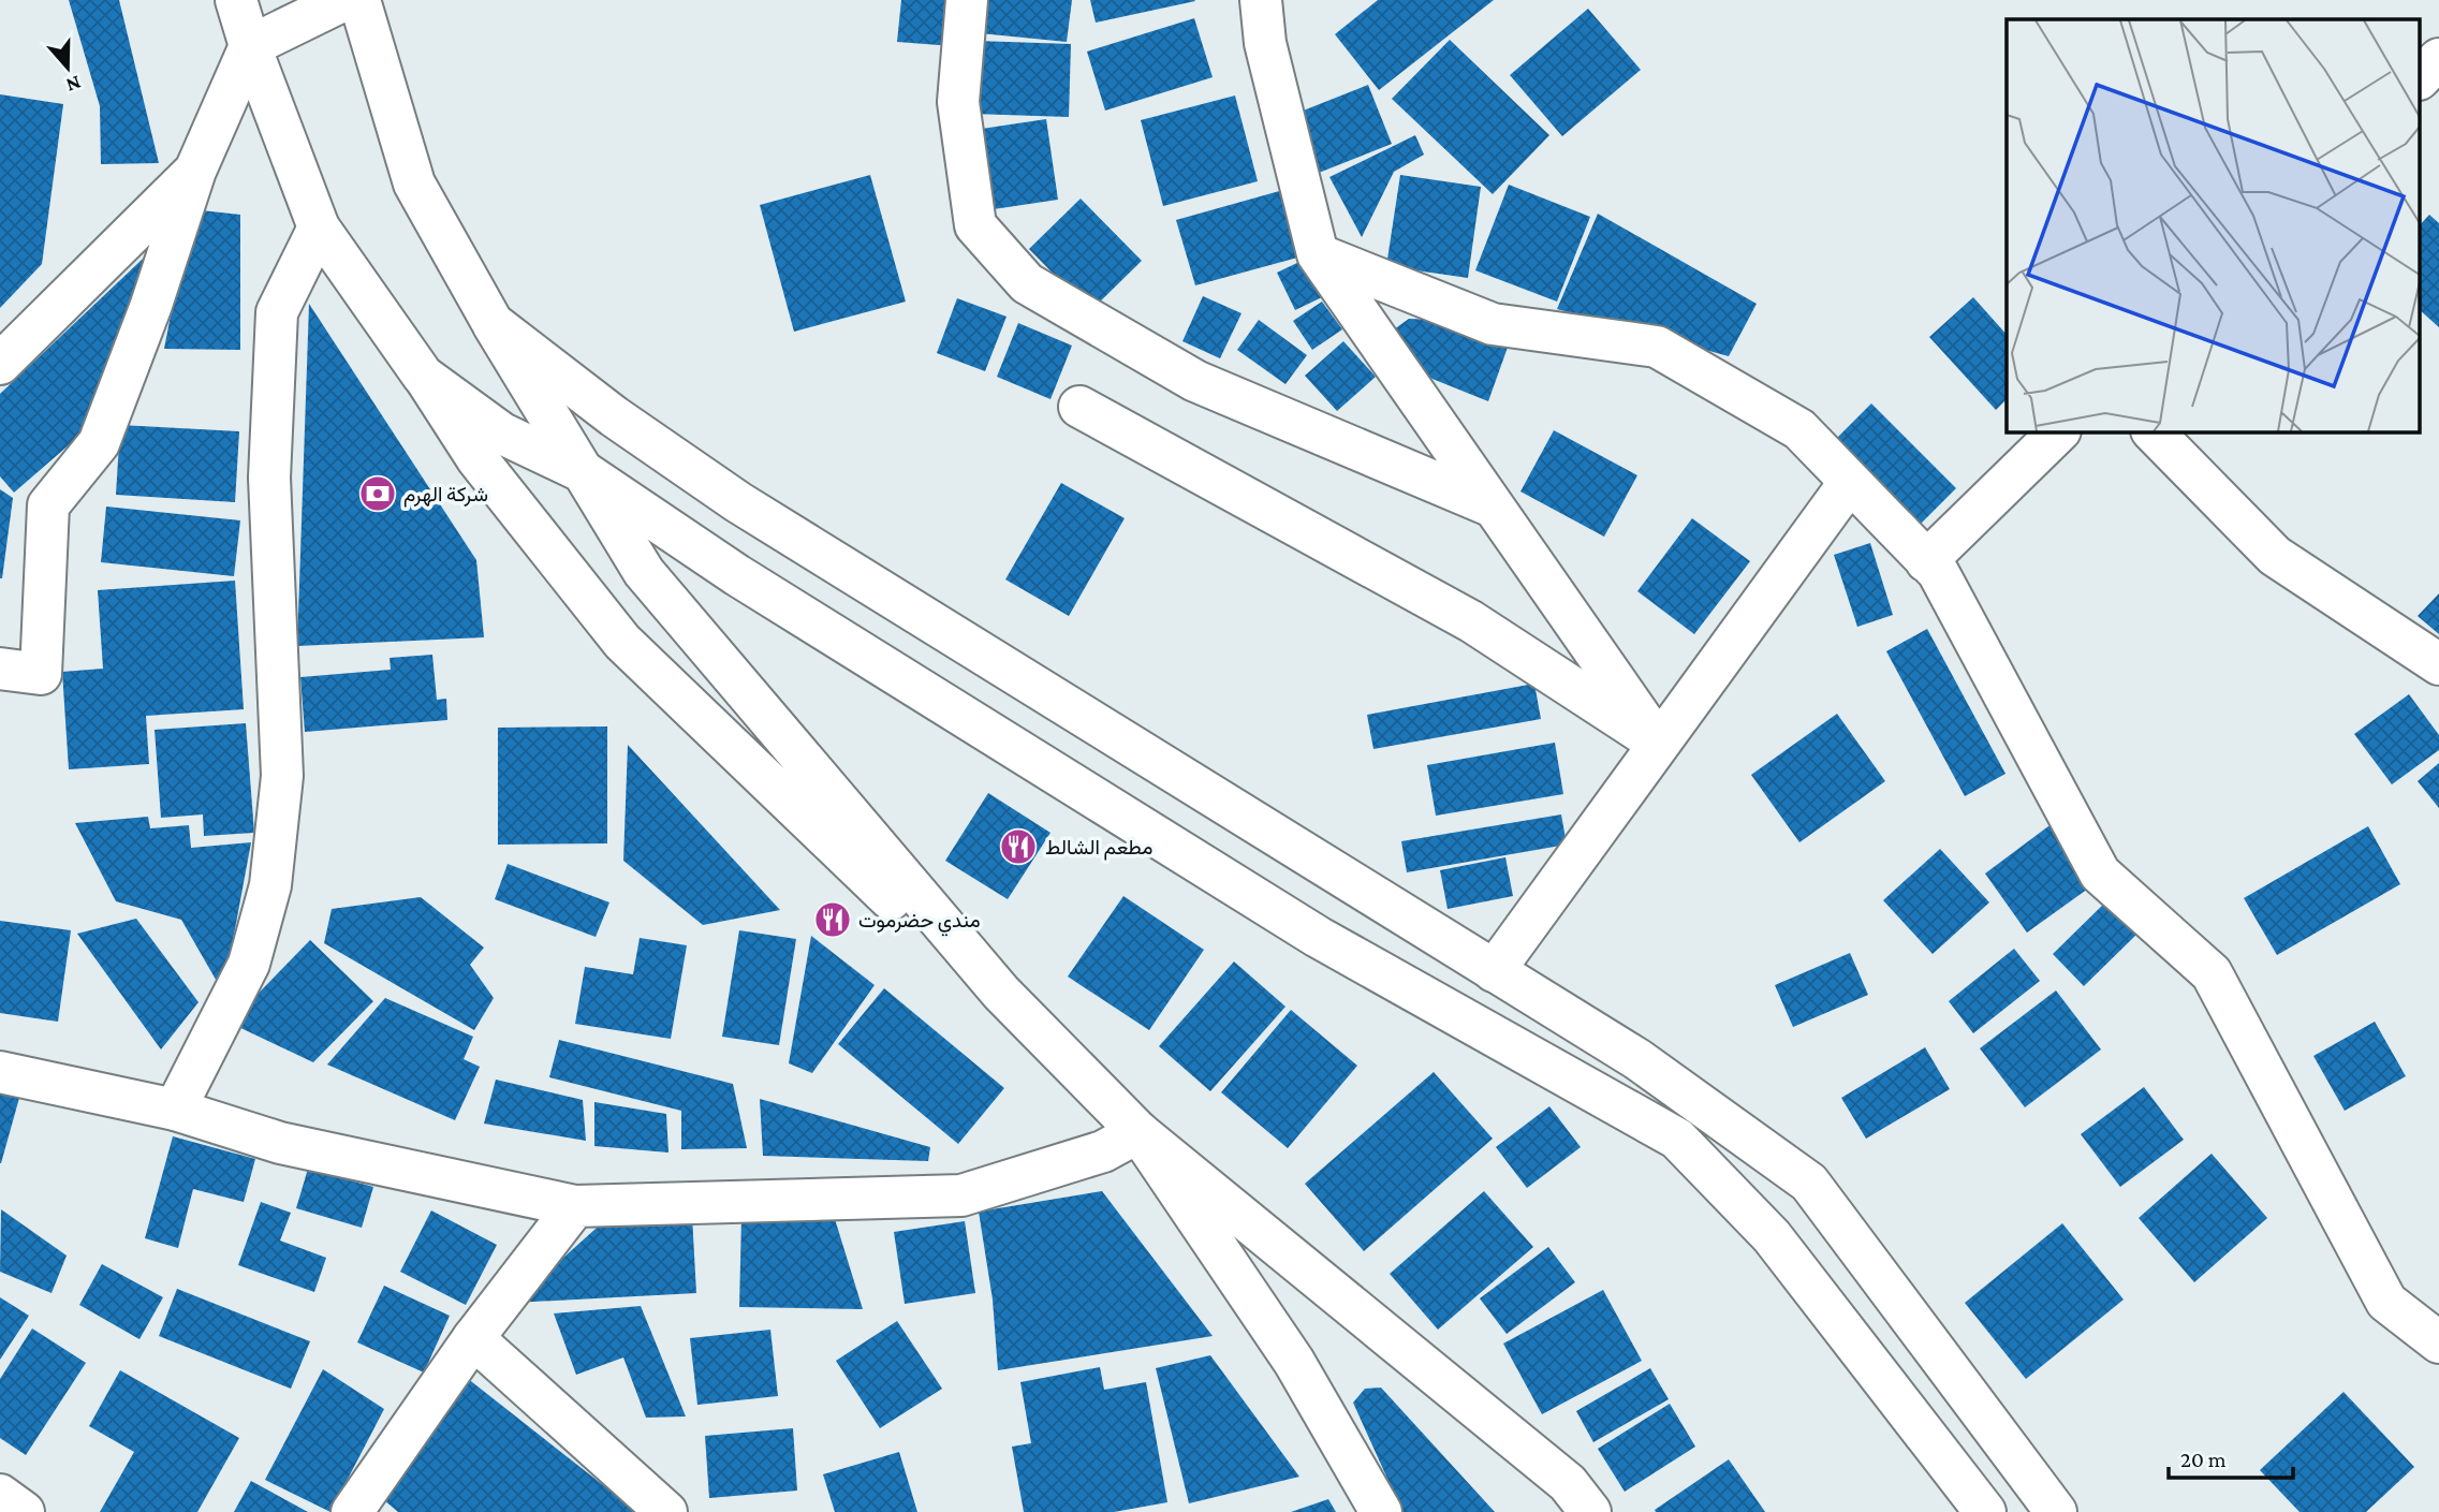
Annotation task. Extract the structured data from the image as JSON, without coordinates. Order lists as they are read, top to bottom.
{
  "places": {
    "bank": ["شركة الهرم"],
    "restaurant": ["مطعم الشالط", "مندي حضرموت"]
  },
  "scale_bar": "20 m",
  "north": "bottom"
}
